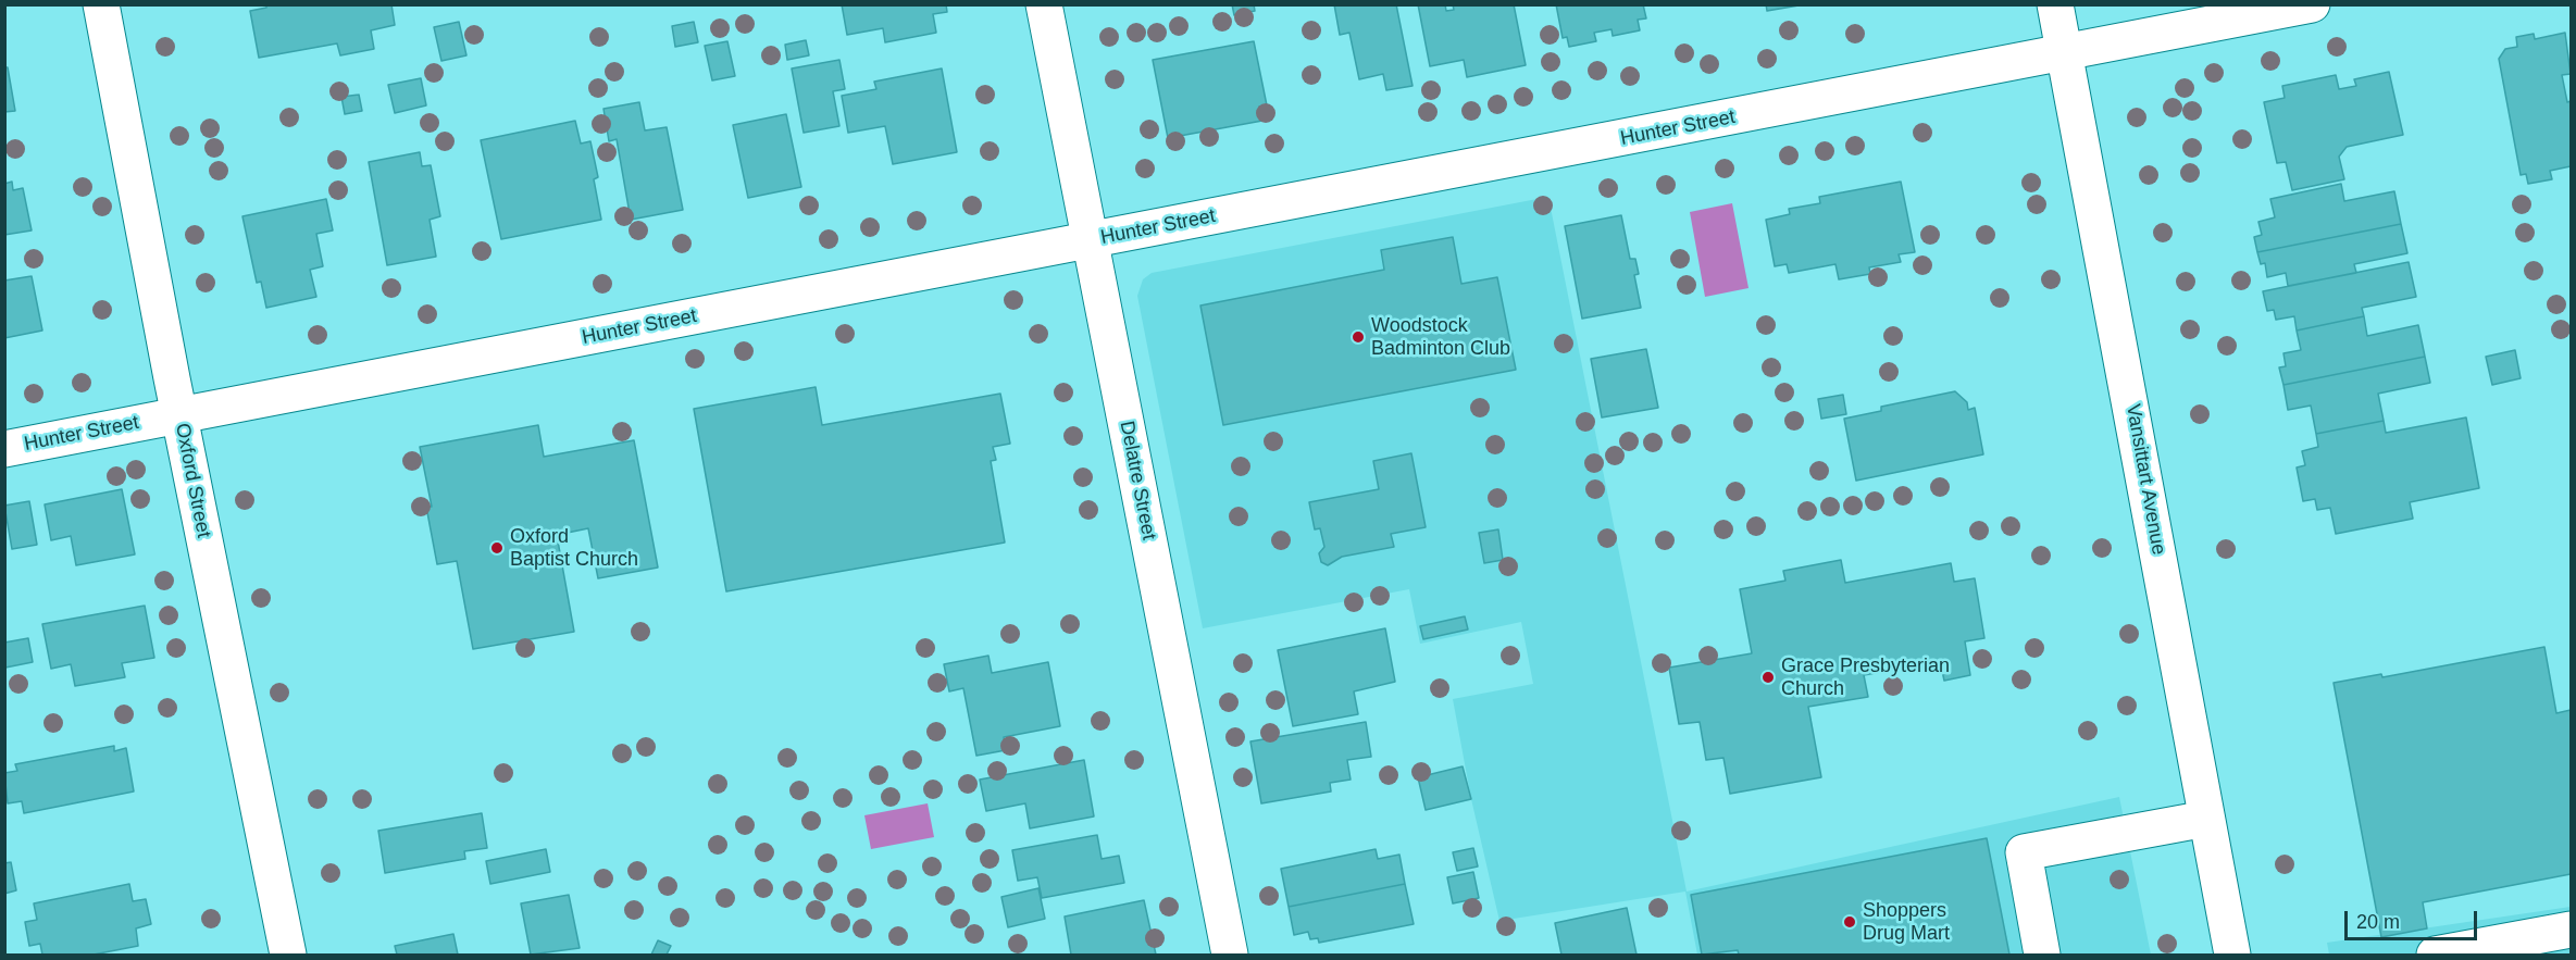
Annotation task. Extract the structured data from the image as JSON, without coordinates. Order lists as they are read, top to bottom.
{
  "streets": {
    "street": [
      "Hunter Street",
      "Vansittart Avenue",
      "Oxford Street",
      "Delatre Street"
    ]
  },
  "crossings": [
    ["Hunter Street", "Vansittart Avenue"],
    ["Hunter Street", "Oxford Street"],
    ["Hunter Street", "Delatre Street"]
  ],
  "places": [
    "Woodstock Badminton Club",
    "Oxford Baptist Church",
    "Grace Presbyterian Church",
    "Shoppers Drug Mart"
  ],
  "scale_bar": "20 m"
}
